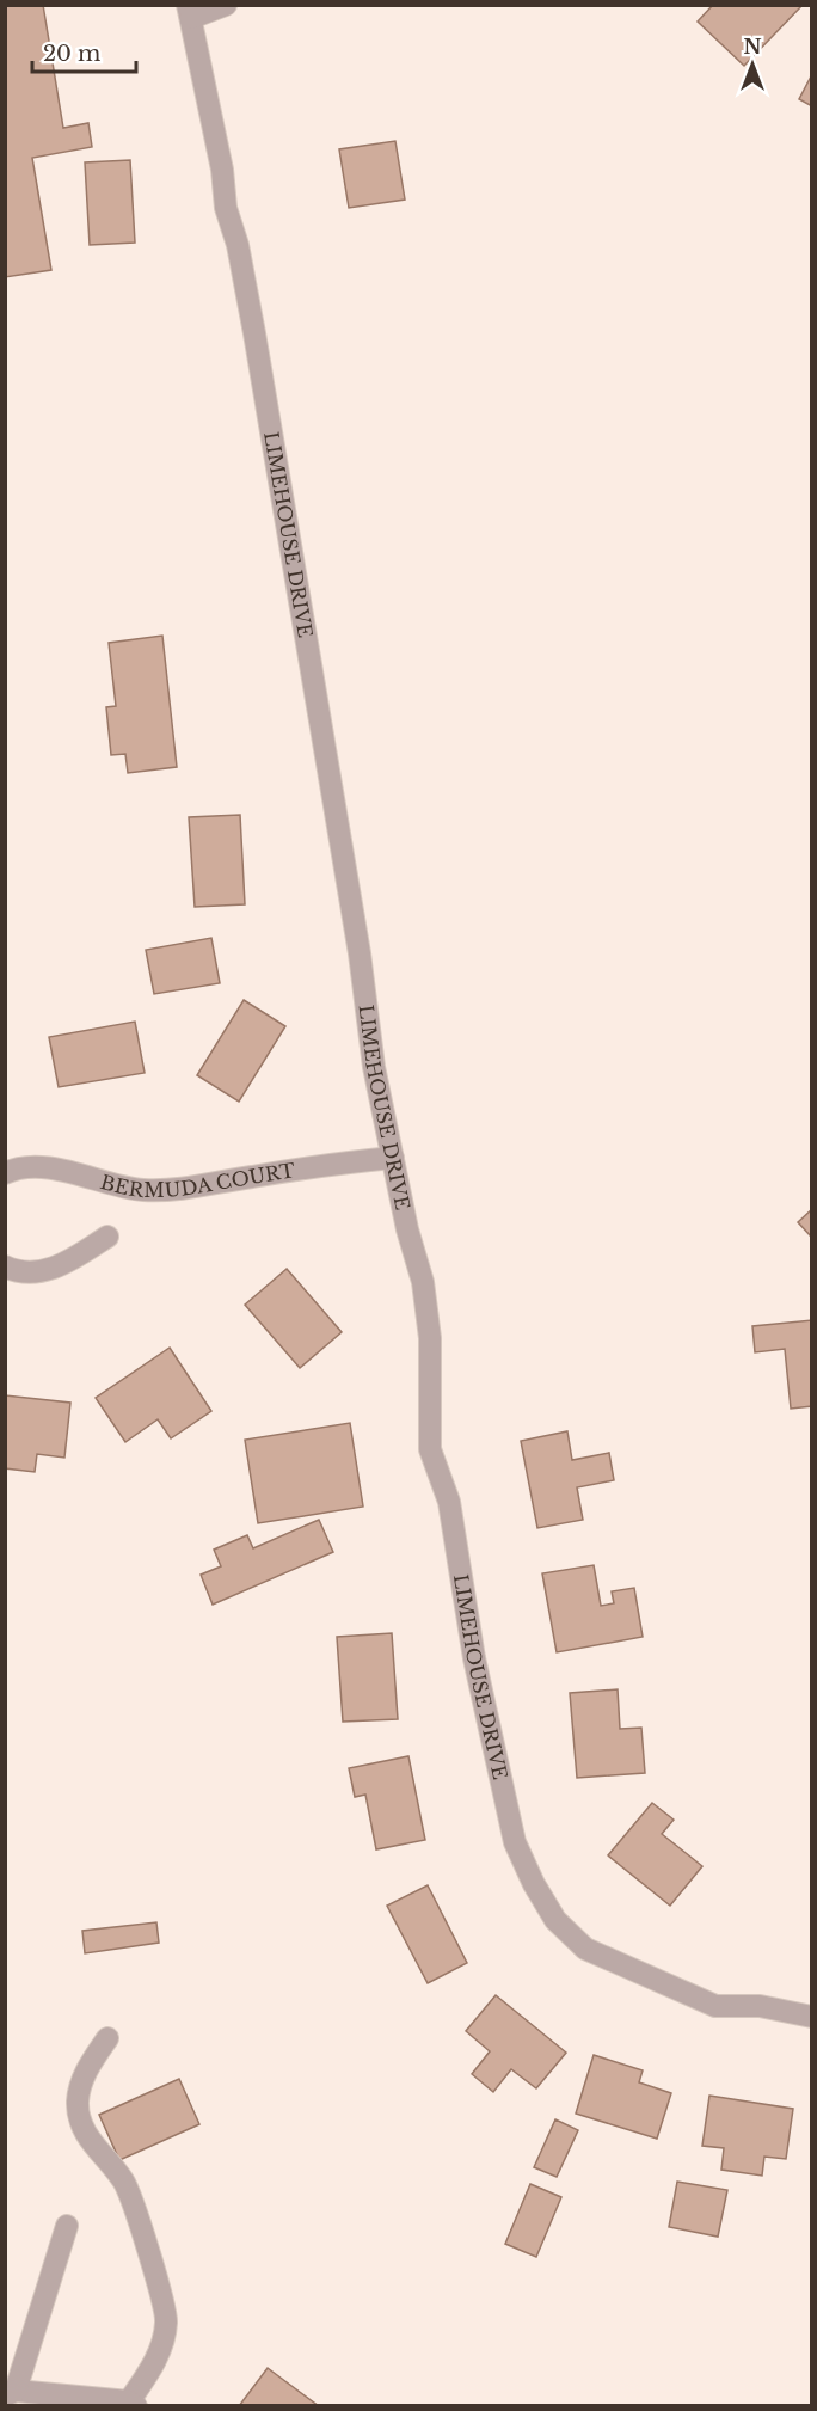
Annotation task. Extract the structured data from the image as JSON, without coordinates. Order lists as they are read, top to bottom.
{
  "streets": {
    "street": ["LIMEHOUSE DRIVE", "BERMUDA COURT"]
  },
  "crossings": [
    ["LIMEHOUSE DRIVE", "BERMUDA COURT"]
  ],
  "scale_bar": "20 m",
  "north": "top"
}
